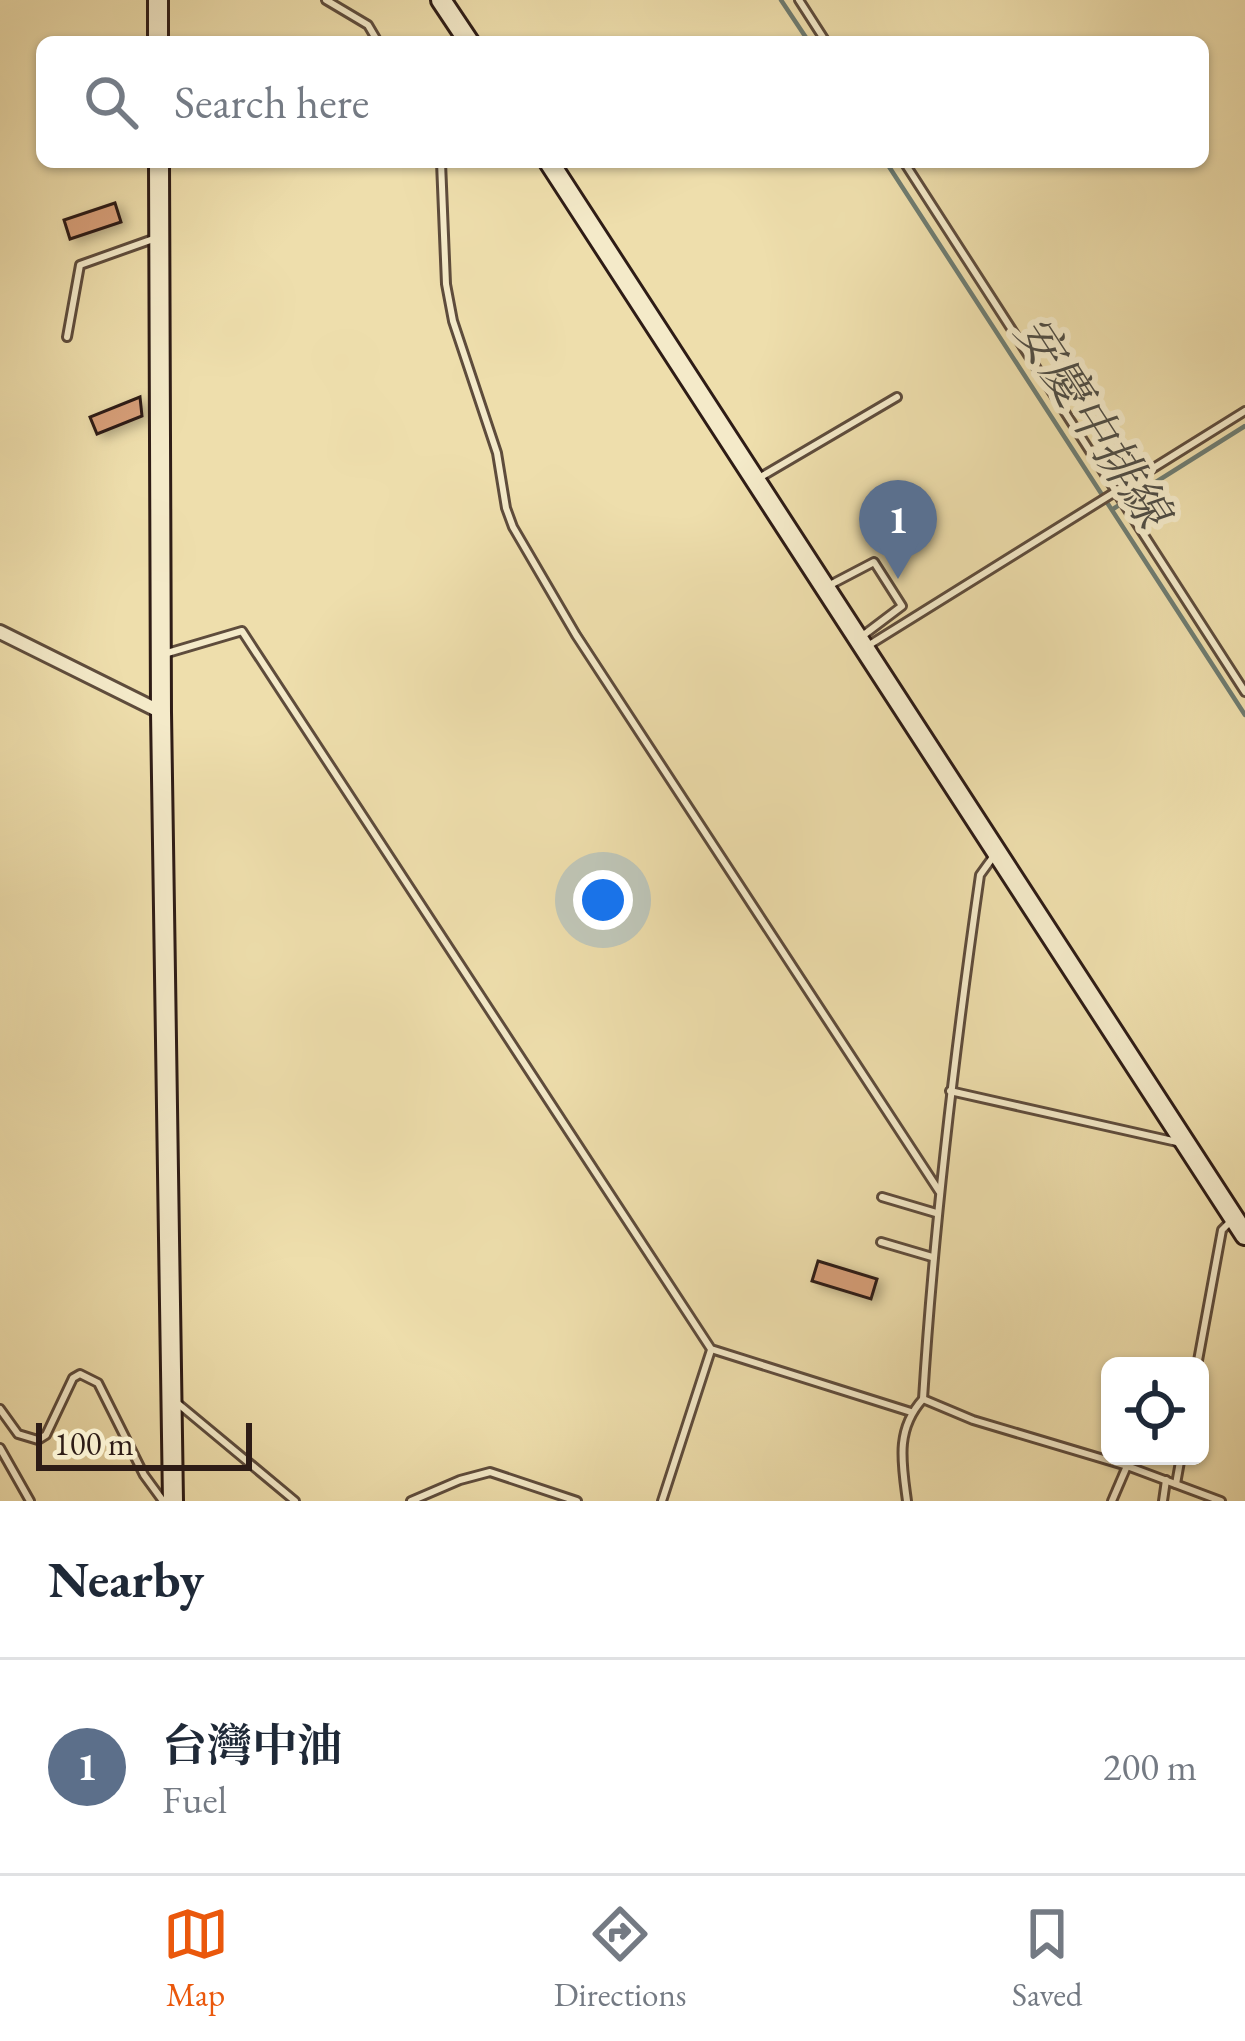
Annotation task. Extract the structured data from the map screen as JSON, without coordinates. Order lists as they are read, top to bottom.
{
  "water": ["安慶中排線"],
  "scale_bar": "100 m",
  "page": {
    "search": "Search here",
    "pins": "1",
    "scale": "100 m",
    "heading": "Nearby",
    "list": [
      {
        "mark": "1",
        "name": "台灣中油",
        "note": "Fuel",
        "value": "200 m"
      }
    ],
    "nav": ["Map", "Directions", "Saved"]
  }
}
